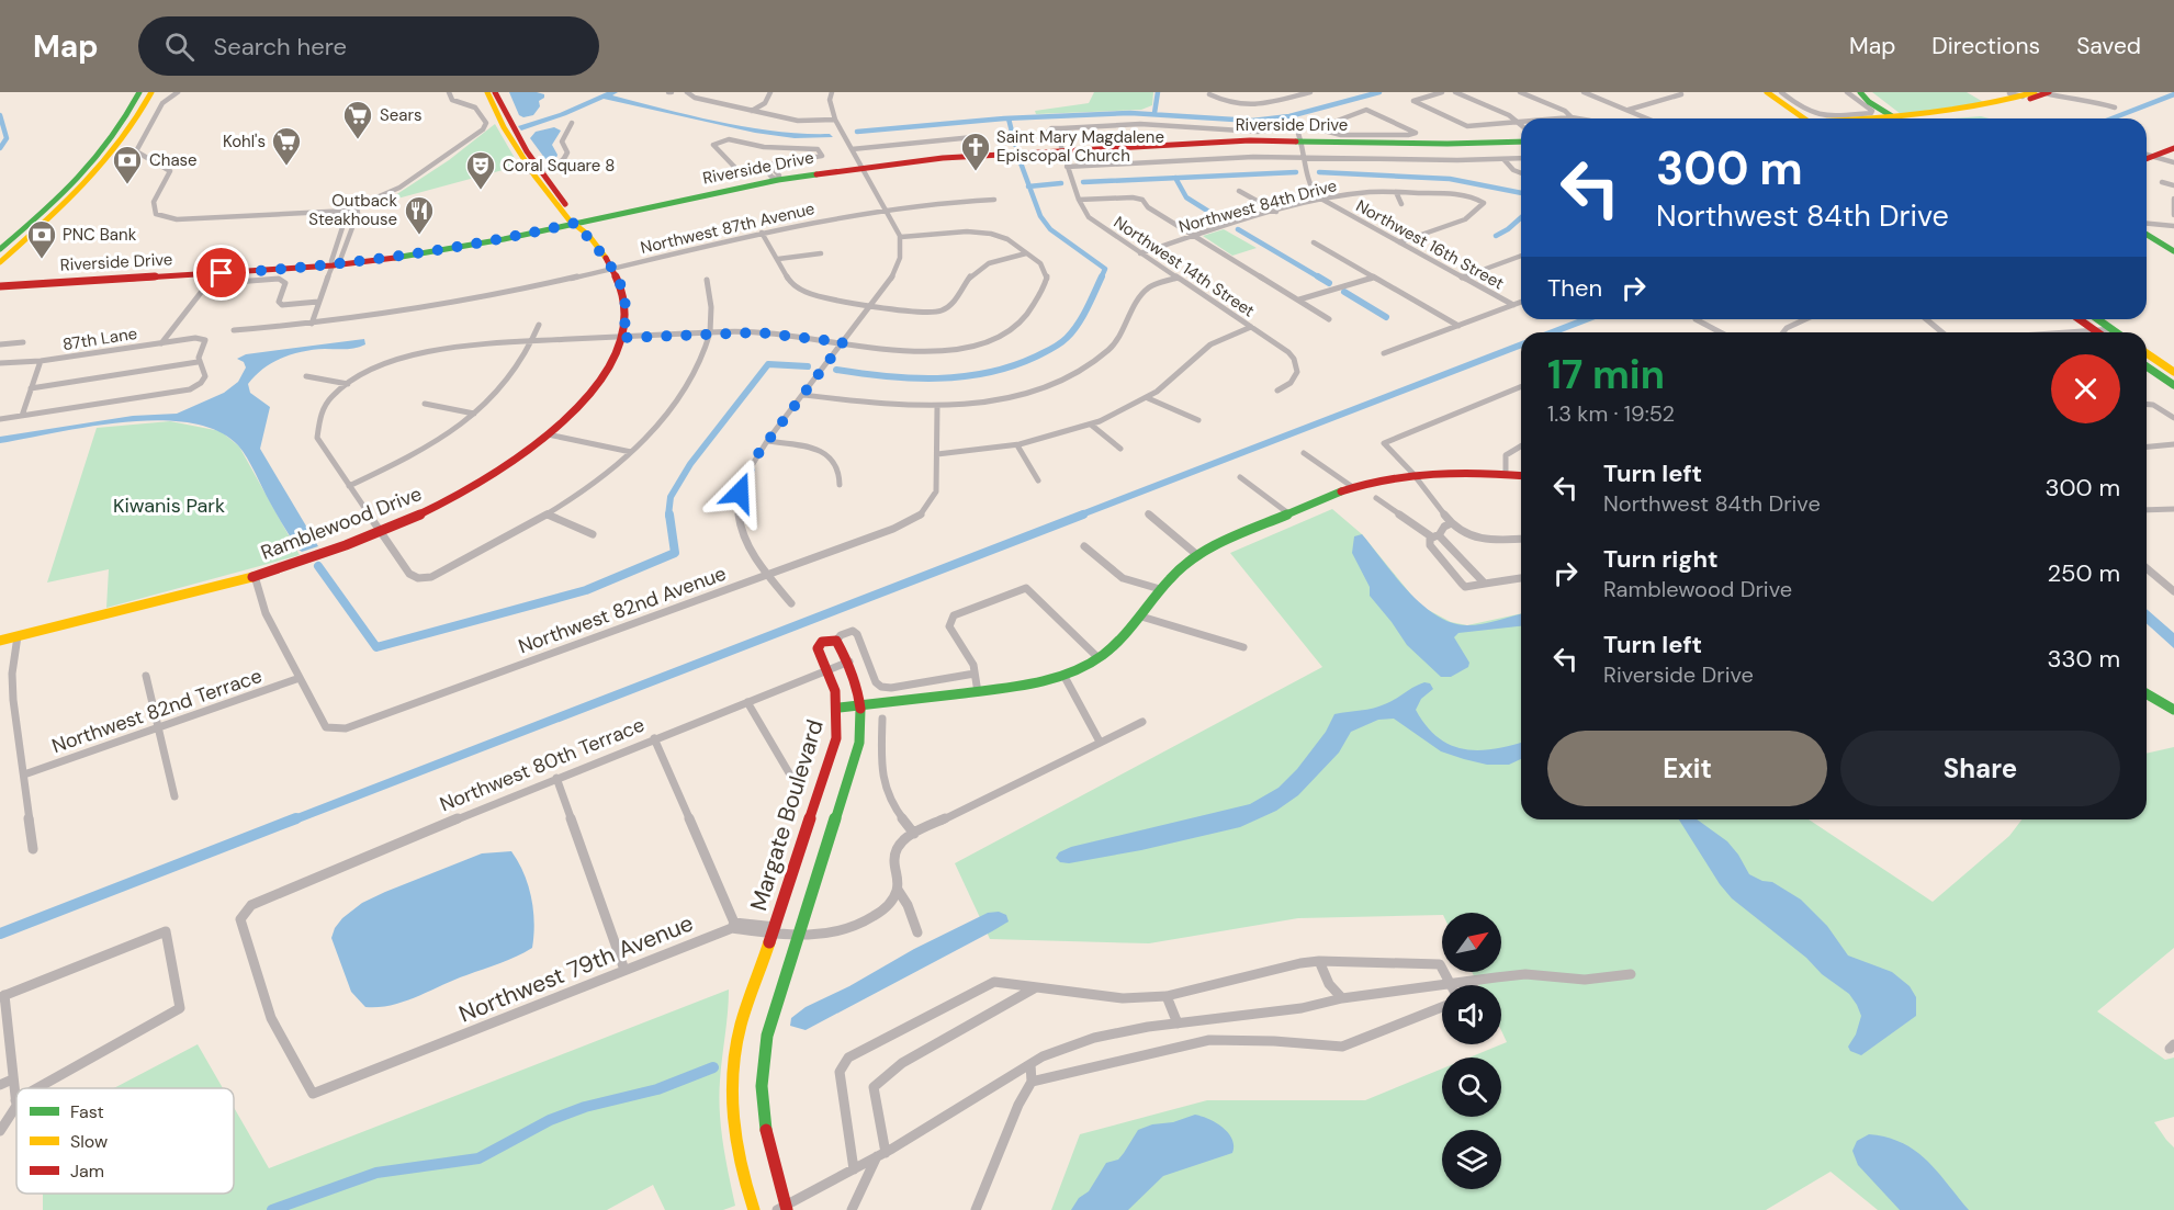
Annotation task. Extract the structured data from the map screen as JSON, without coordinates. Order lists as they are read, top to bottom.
{
  "streets": {
    "street": [
      "Riverside Drive",
      "Northwest 84th Drive",
      "Northwest 87th Avenue",
      "Northwest 16th Street",
      "Northwest 14th Street",
      "87th Lane",
      "Ramblewood Drive",
      "Northwest 82nd Avenue",
      "Northwest 82nd Terrace",
      "Northwest 80th Terrace",
      "Margate Boulevard",
      "Northwest 79th Avenue"
    ]
  },
  "crossings": [
    ["Riverside Drive", "Northwest 14th Street"],
    ["Riverside Drive", "Ramblewood Drive"],
    ["Northwest 84th Drive", "Northwest 16th Street"],
    ["Northwest 84th Drive", "Northwest 14th Street"],
    ["Northwest 87th Avenue", "Ramblewood Drive"],
    ["Northwest 82nd Avenue", "Northwest 82nd Terrace"],
    ["Northwest 80th Terrace", "Margate Boulevard"],
    ["Northwest 80th Terrace", "Northwest 79th Avenue"],
    ["Margate Boulevard", "Northwest 79th Avenue"]
  ],
  "parks": ["Kiwanis Park"],
  "places": {
    "supermarket": ["Sears", "Kohl's"],
    "church": ["Saint Mary Magdalene Episcopal Church"],
    "bank": ["Chase", "PNC Bank"],
    "theatre": ["Coral Square 8"],
    "restaurant": ["Outback Steakhouse"]
  },
  "legend": ["Fast", "Slow", "Jam"],
  "north": "top right",
  "page": {
    "header": "Map",
    "search": "Search here",
    "nav": ["Map", "Directions", "Saved"],
    "turn": ["300 m", "Northwest 84th Drive"],
    "then": "Then",
    "heading": ["17 min", "1.3 km · 19:52"],
    "list": [
      {
        "name": "Turn left",
        "note": "Northwest 84th Drive",
        "value": "300 m"
      },
      {
        "name": "Turn right",
        "note": "Ramblewood Drive",
        "value": "250 m"
      },
      {
        "name": "Turn left",
        "note": "Riverside Drive",
        "value": "330 m"
      }
    ],
    "buttons": ["Exit", "Share"]
  }
}
